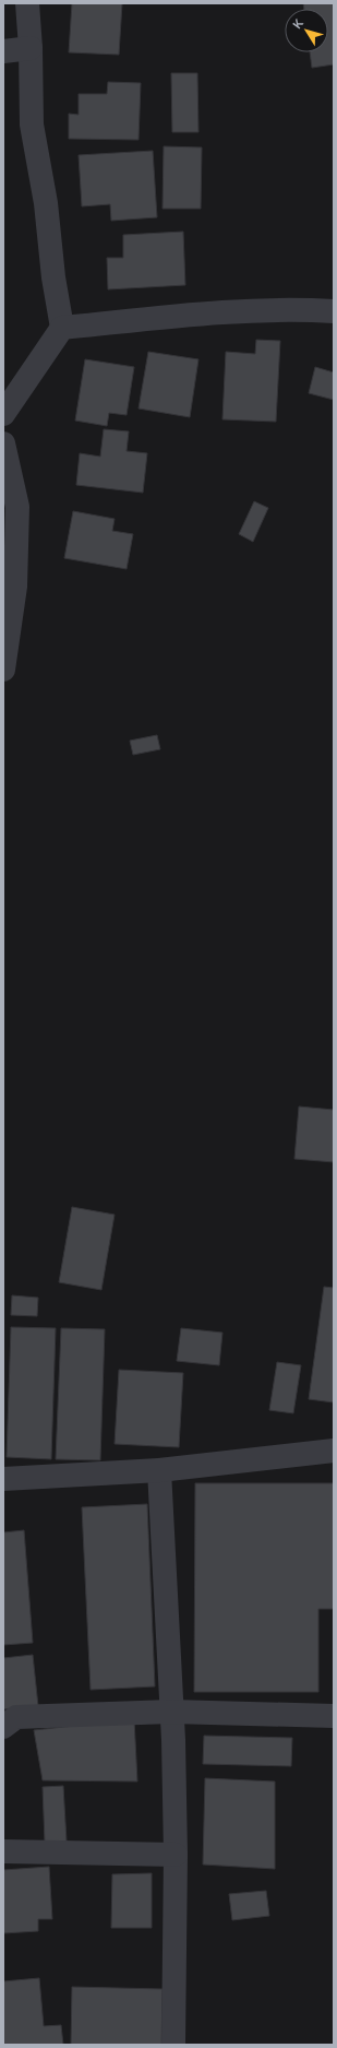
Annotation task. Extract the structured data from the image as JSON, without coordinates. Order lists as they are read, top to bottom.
{
  "north": "top left"
}
